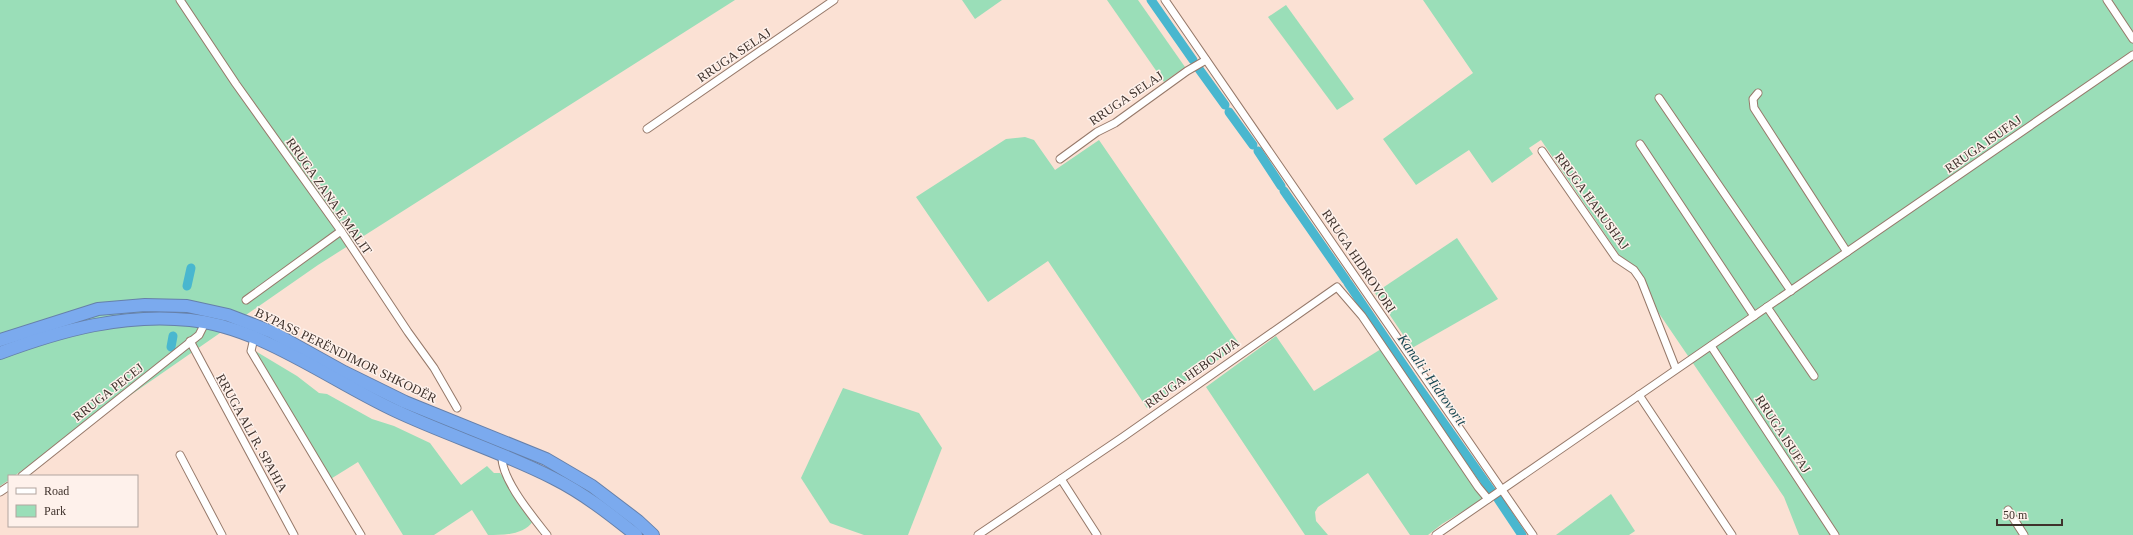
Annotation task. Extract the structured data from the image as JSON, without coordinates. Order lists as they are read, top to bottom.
{
  "streets": {
    "highway": ["BYPASS PERËNDIMOR SHKODËR"],
    "street": [
      "RRUGA SELAJ",
      "RRUGA ISUFAJ",
      "RRUGA ZANA E MALIT",
      "RRUGA HARUSHAJ",
      "RRUGA HIDROVORI",
      "RRUGA HEBOVIJA",
      "RRUGA PECEJ",
      "RRUGA ALI R. SPAHIA"
    ]
  },
  "crossings": [
    ["RRUGA SELAJ", "RRUGA HIDROVORI"],
    ["RRUGA ISUFAJ", "RRUGA HARUSHAJ"],
    ["RRUGA ISUFAJ", "RRUGA HIDROVORI"],
    ["RRUGA ISUFAJ", "RRUGA HEBOVIJA"],
    ["BYPASS PERËNDIMOR SHKODËR", "RRUGA PECEJ"],
    ["RRUGA PECEJ", "RRUGA ALI R. SPAHIA"]
  ],
  "water": ["Kanali i Hidrovorit"],
  "legend": ["Road", "Park"],
  "scale_bar": "50 m"
}
